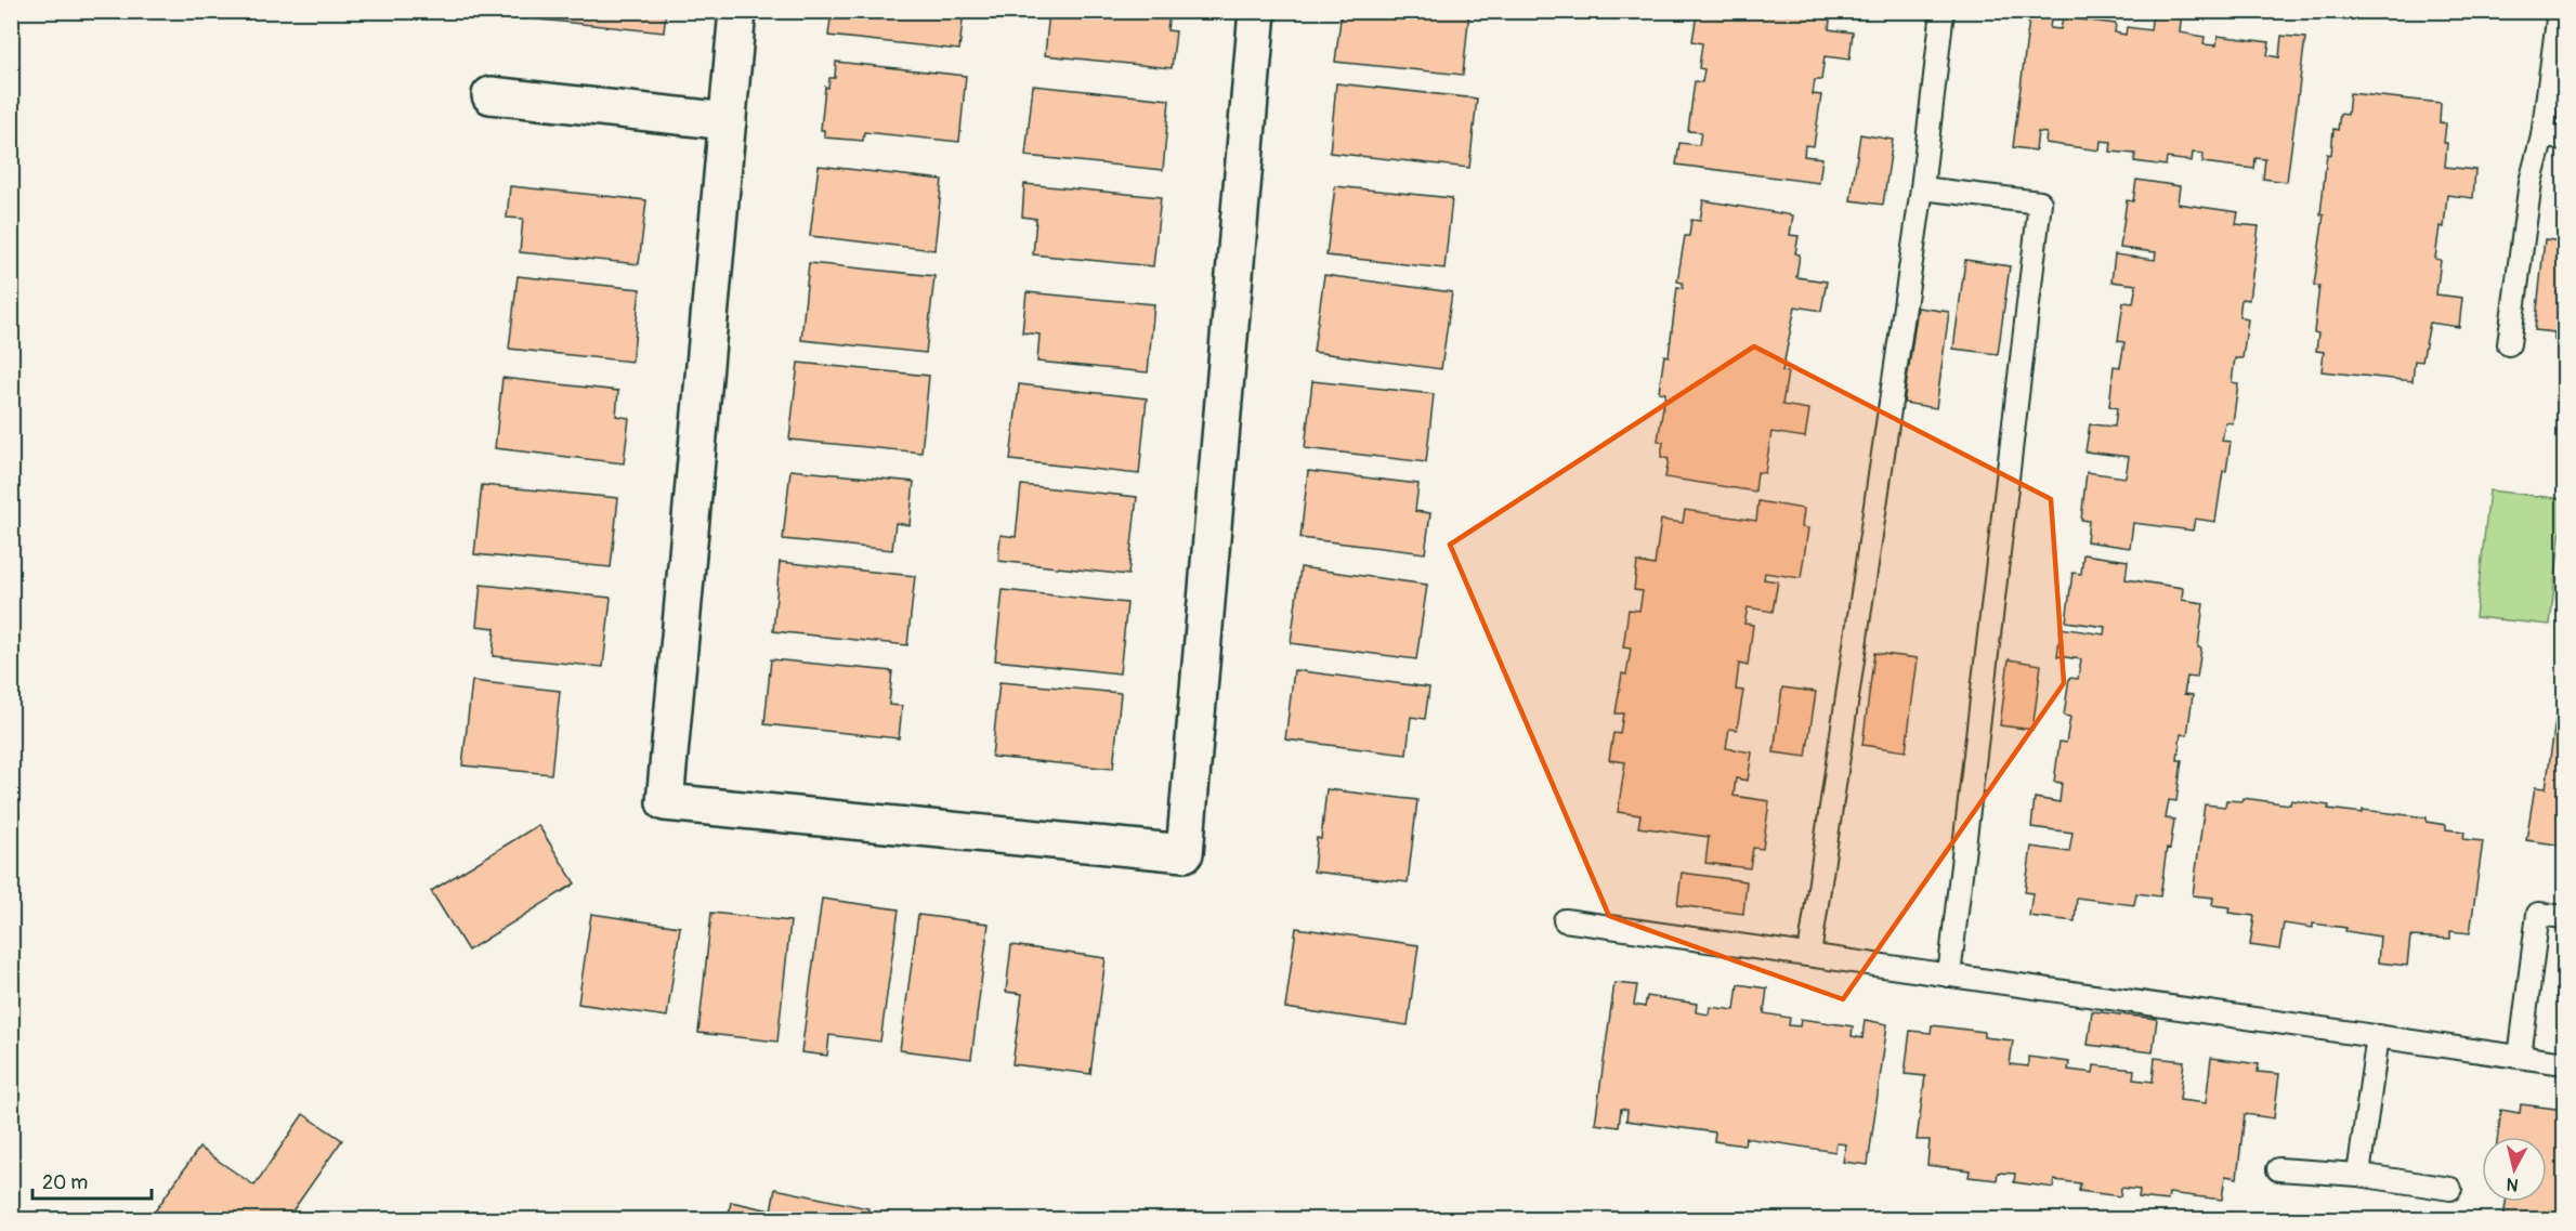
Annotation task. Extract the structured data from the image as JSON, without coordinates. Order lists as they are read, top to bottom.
{
  "scale_bar": "20 m",
  "north": "bottom"
}
